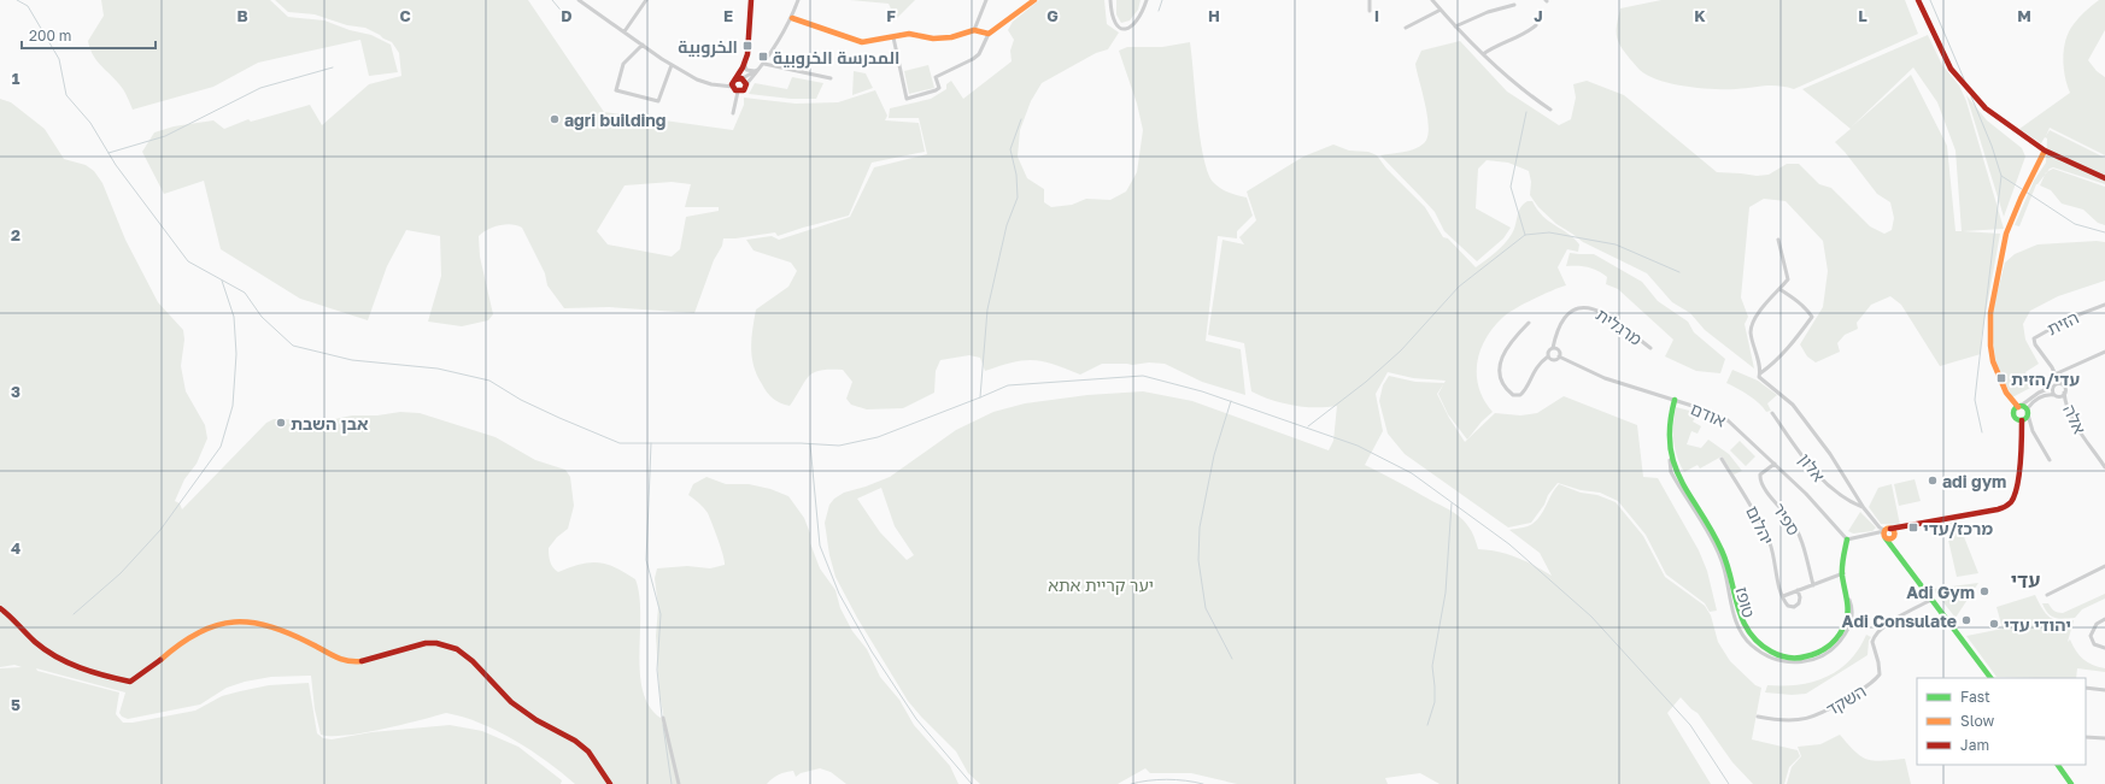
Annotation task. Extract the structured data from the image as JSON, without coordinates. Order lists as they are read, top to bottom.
{
  "streets": {
    "street": [
      "הזית",
      "מרגלית",
      "אודם",
      "אלה",
      "אלון",
      "ספיר",
      "יהלום",
      "טופז",
      "השקד"
    ]
  },
  "crossings": [
    ["הזית", "אלה"],
    ["מרגלית", "אודם"],
    ["אודם", "ספיר"],
    ["אודם", "טופז"]
  ],
  "districts": ["עדי"],
  "parks": ["יער קריית אתא"],
  "places": {
    "transit": [
      "الخروبية",
      "المدرسة الخروبية",
      "עדי/הזית",
      "מרכז/עדי"
    ],
    "other": [
      "agri building",
      "אבן השבת",
      "adi gym",
      "Adi Gym",
      "Adi Consulate",
      "יהודי עדי"
    ]
  },
  "legend": ["Fast", "Slow", "Jam"],
  "scale_bar": "200 m",
  "grid": {
    "columns": [
      "B",
      "C",
      "D",
      "E",
      "F",
      "G",
      "H",
      "I",
      "J",
      "K",
      "L",
      "M"
    ],
    "rows": [
      "1",
      "2",
      "3",
      "4",
      "5"
    ]
  }
}
